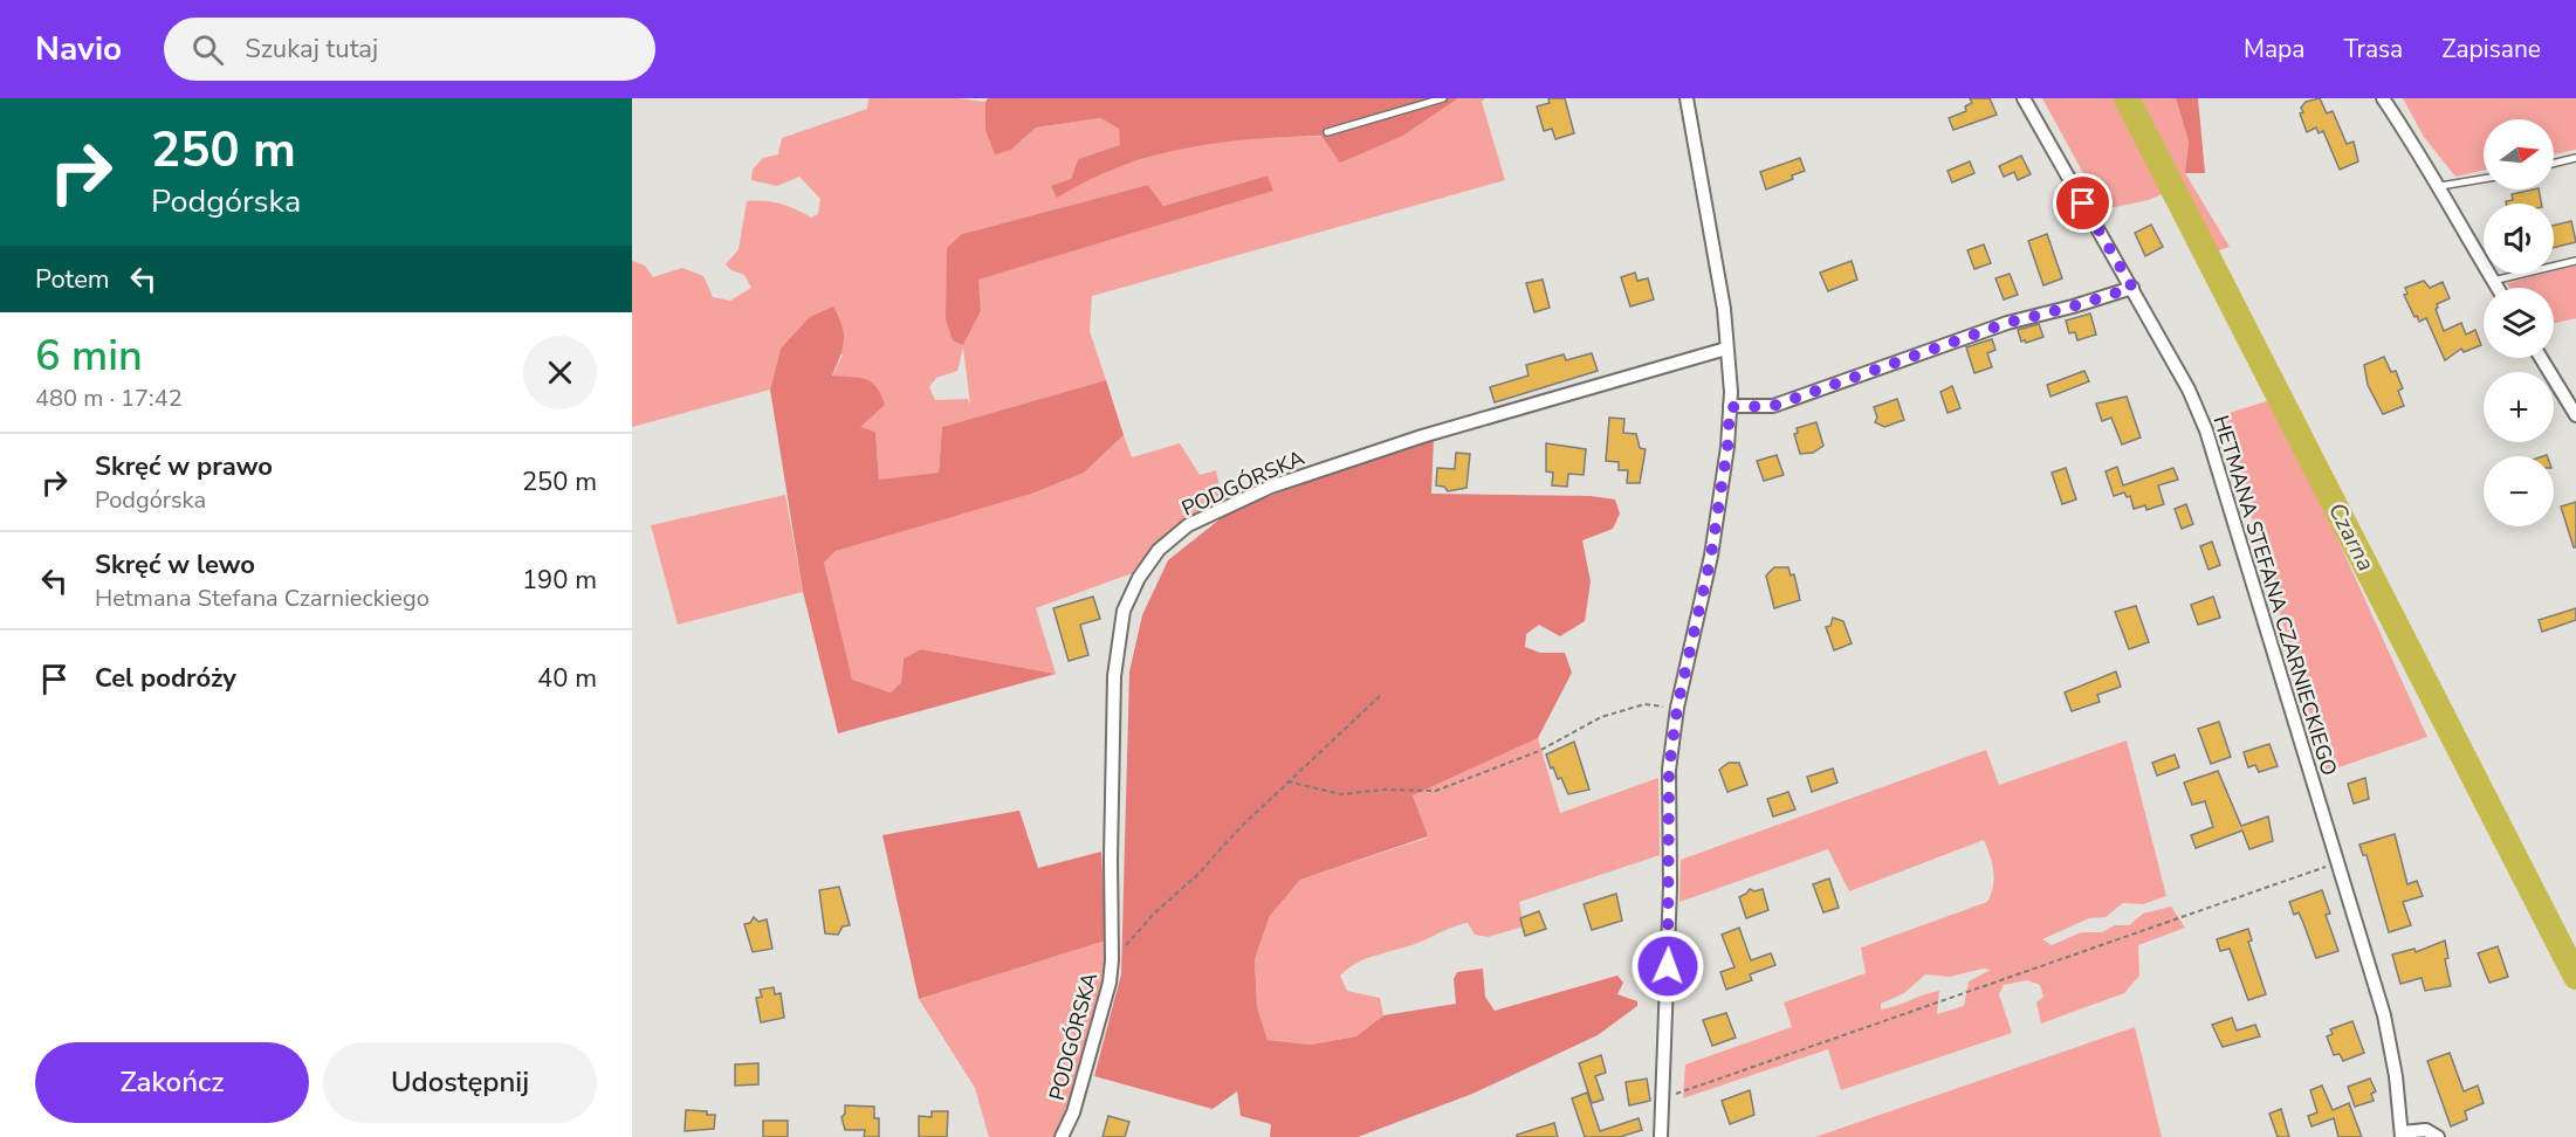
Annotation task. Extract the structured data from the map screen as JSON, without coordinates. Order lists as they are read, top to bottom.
{
  "streets": {
    "street": ["PODGÓRSKA", "HETMANA STEFANA CZARNIECKIEGO"]
  },
  "water": ["Czarna"],
  "north": "right",
  "page": {
    "header": "Navio",
    "search": "Szukaj tutaj",
    "nav": ["Mapa", "Trasa", "Zapisane"],
    "turn": ["250 m", "Podgórska"],
    "map_buttons": ["+", "−"],
    "then": "Potem",
    "heading": ["6 min", "480 m · 17:42"],
    "list": [
      {
        "name": "Skręć w prawo",
        "note": "Podgórska",
        "value": "250 m"
      },
      {
        "name": "Skręć w lewo",
        "note": "Hetmana Stefana Czarnieckiego",
        "value": "190 m"
      },
      {
        "name": "Cel podróży",
        "value": "40 m"
      }
    ],
    "buttons": ["Zakończ", "Udostępnij"]
  }
}
